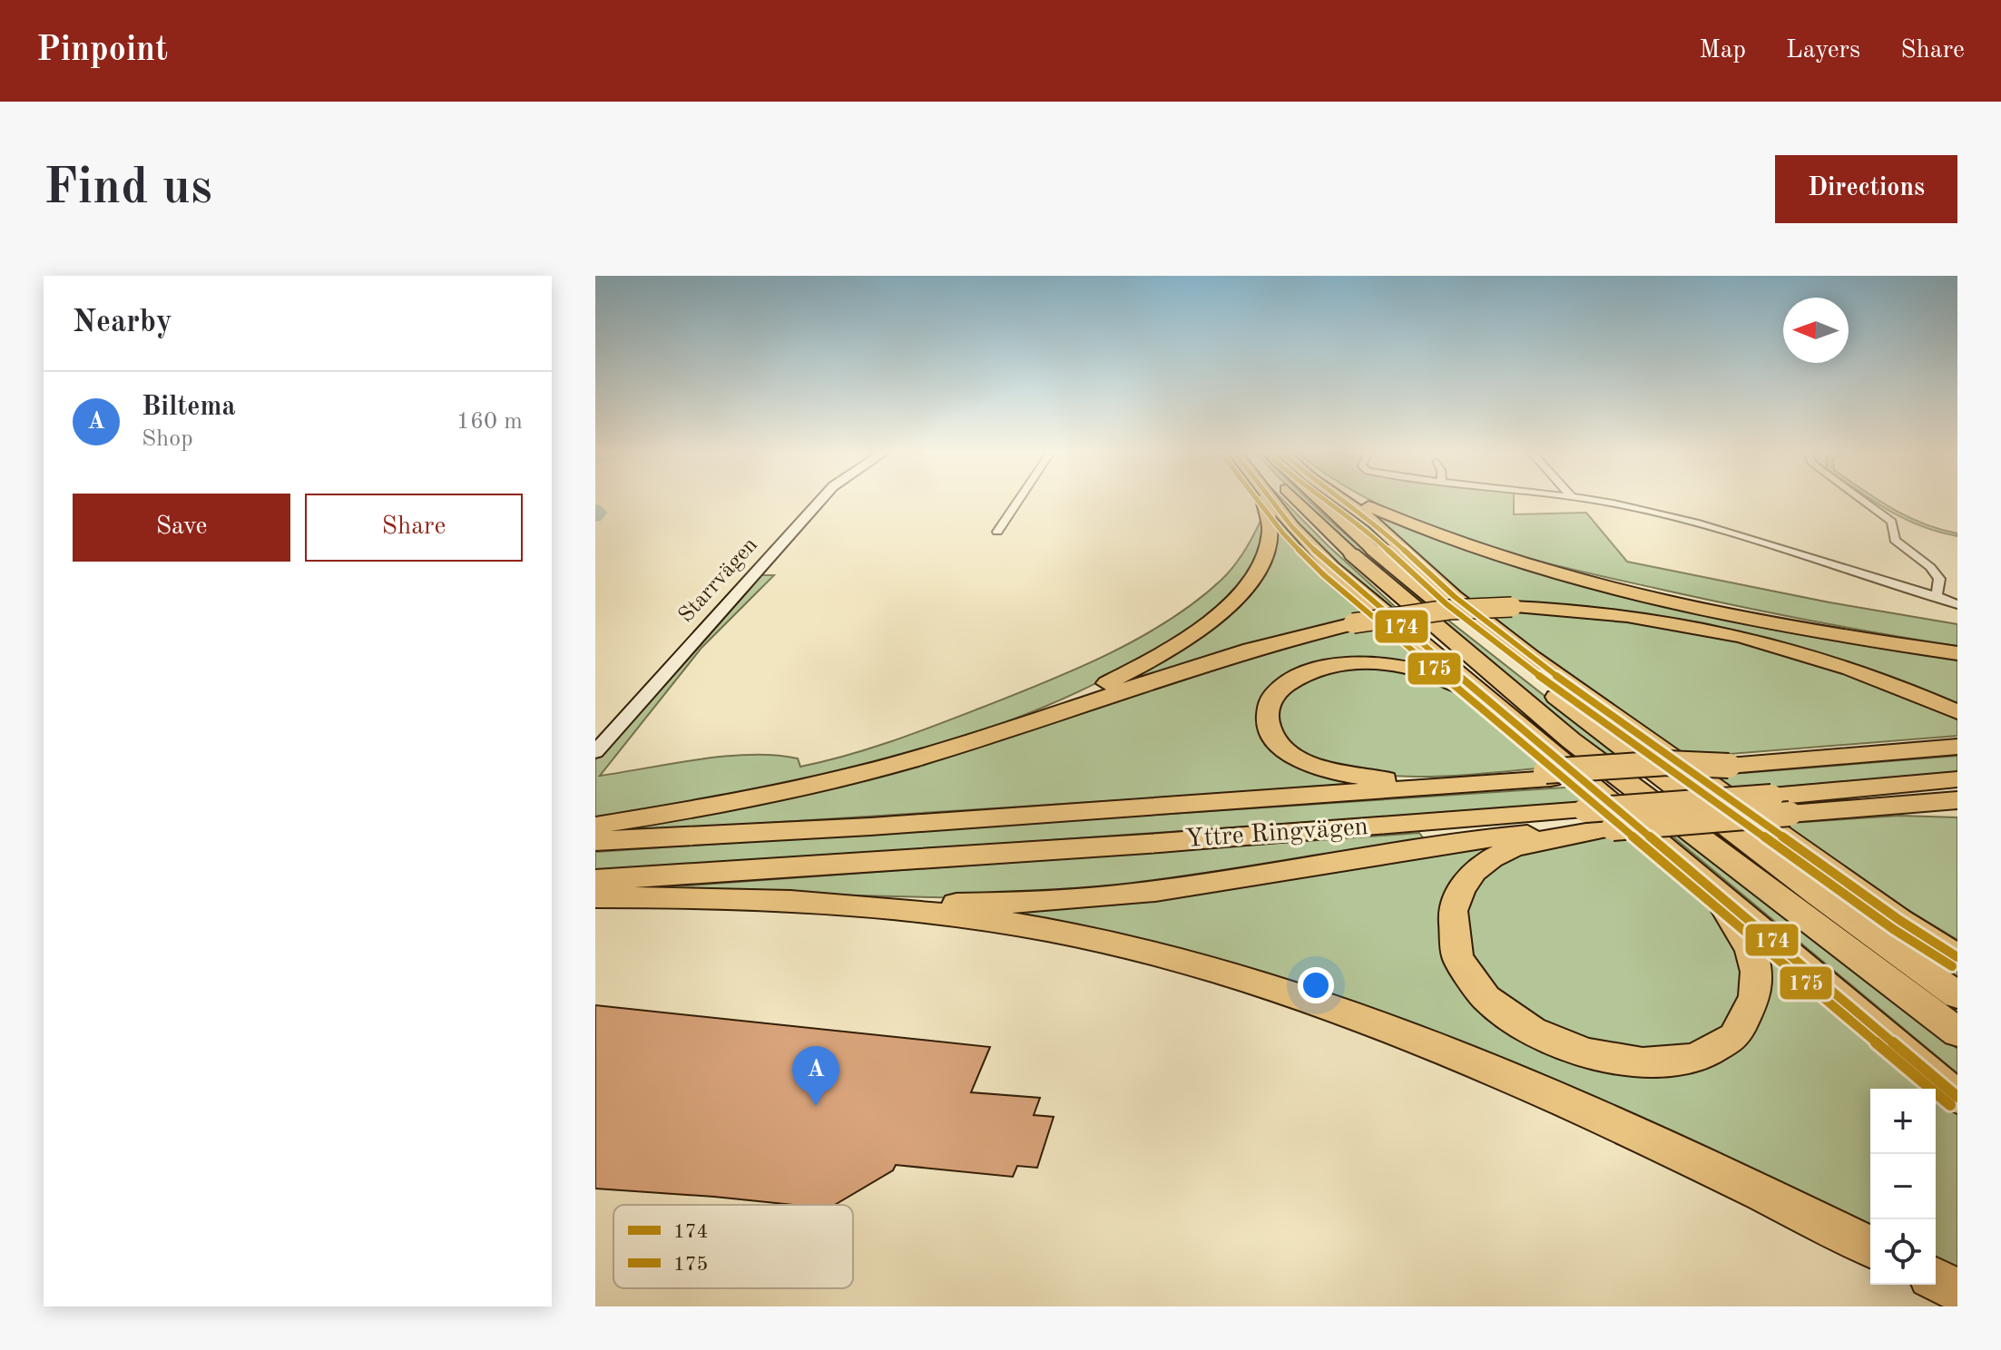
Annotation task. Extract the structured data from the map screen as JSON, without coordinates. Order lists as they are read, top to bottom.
{
  "streets": {
    "highway": ["Yttre Ringvägen"],
    "street": ["Starrvägen"]
  },
  "lines": ["transit line 174", "transit line 175"],
  "legend": ["174", "175"],
  "north": "left",
  "page": {
    "header": "Pinpoint",
    "nav": ["Map", "Layers", "Share"],
    "buttons": [
      "Directions",
      ["Save", "Share"]
    ],
    "title": "Find us",
    "heading": "Nearby",
    "list": [
      {
        "mark": "A",
        "name": "Biltema",
        "note": "Shop",
        "value": "160 m"
      }
    ],
    "pins": "A",
    "map_buttons": ["+", "−"]
  }
}
